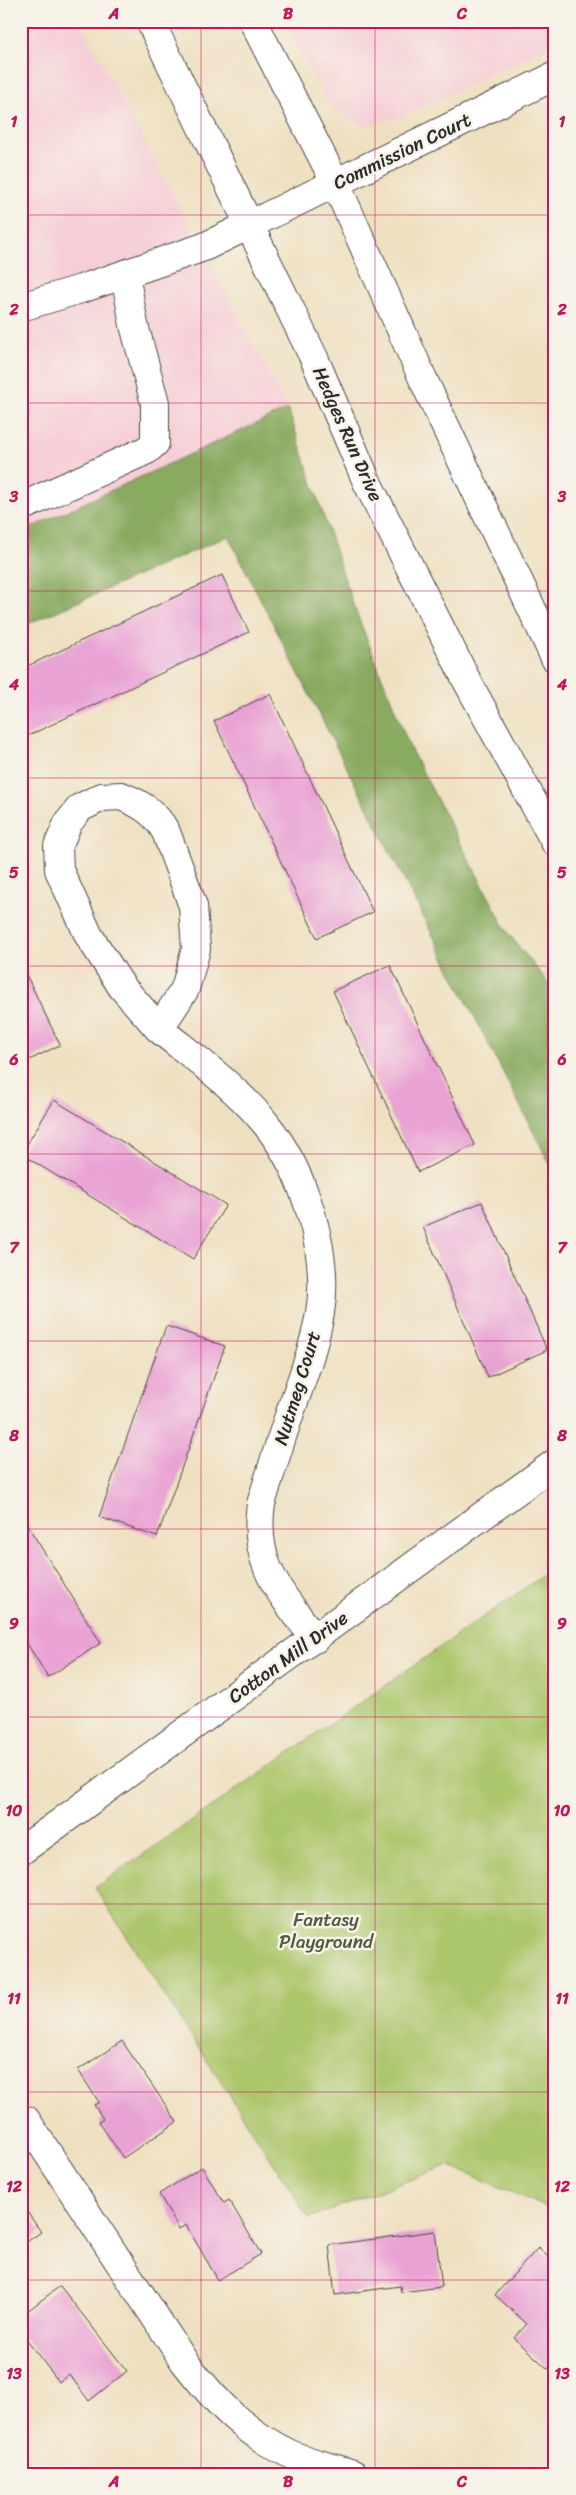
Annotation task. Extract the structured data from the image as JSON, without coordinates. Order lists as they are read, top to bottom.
{
  "streets": {
    "street": [
      "Commission Court",
      "Hedges Run Drive",
      "Nutmeg Court",
      "Cotton Mill Drive"
    ]
  },
  "crossings": [
    ["Commission Court", "Hedges Run Drive"],
    ["Nutmeg Court", "Cotton Mill Drive"]
  ],
  "parks": ["Fantasy Playground"],
  "grid": {
    "columns": ["A", "B", "C"],
    "rows": [
      "1",
      "2",
      "3",
      "4",
      "5",
      "6",
      "7",
      "8",
      "9",
      "10",
      "11",
      "12",
      "13"
    ]
  }
}
